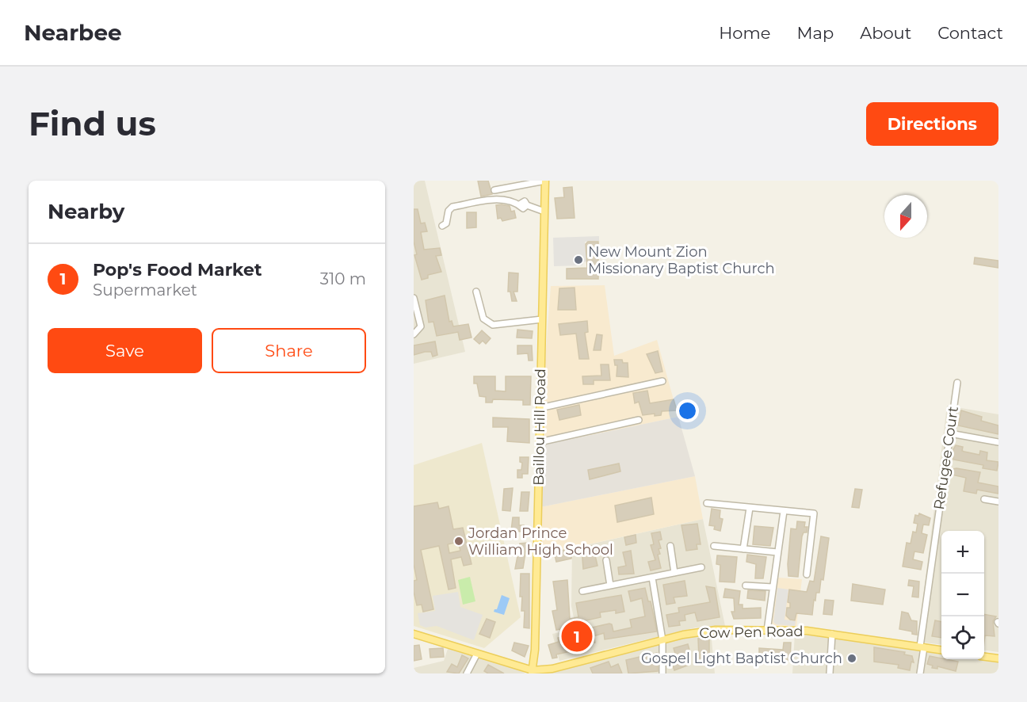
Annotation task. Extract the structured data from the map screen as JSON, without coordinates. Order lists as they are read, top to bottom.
{
  "streets": {
    "main road": ["Baillou Hill Road", "Cow Pen Road"],
    "street": ["Refugee Court"]
  },
  "crossings": [
    ["Baillou Hill Road", "Cow Pen Road"],
    ["Refugee Court", "Cow Pen Road"]
  ],
  "places": ["New Mount Zion Missionary Baptist Church", "Jordan Prince William High School", "Gospel Light Baptist Church"],
  "north": "bottom",
  "page": {
    "header": "Nearbee",
    "nav": [
      "Home",
      "Map",
      "About",
      "Contact"
    ],
    "buttons": [
      "Directions",
      ["Save", "Share"]
    ],
    "title": "Find us",
    "heading": "Nearby",
    "list": [
      {
        "mark": "1",
        "name": "Pop's Food Market",
        "note": "Supermarket",
        "value": "310 m"
      }
    ],
    "map_buttons": ["+", "−"],
    "pins": "1"
  }
}
